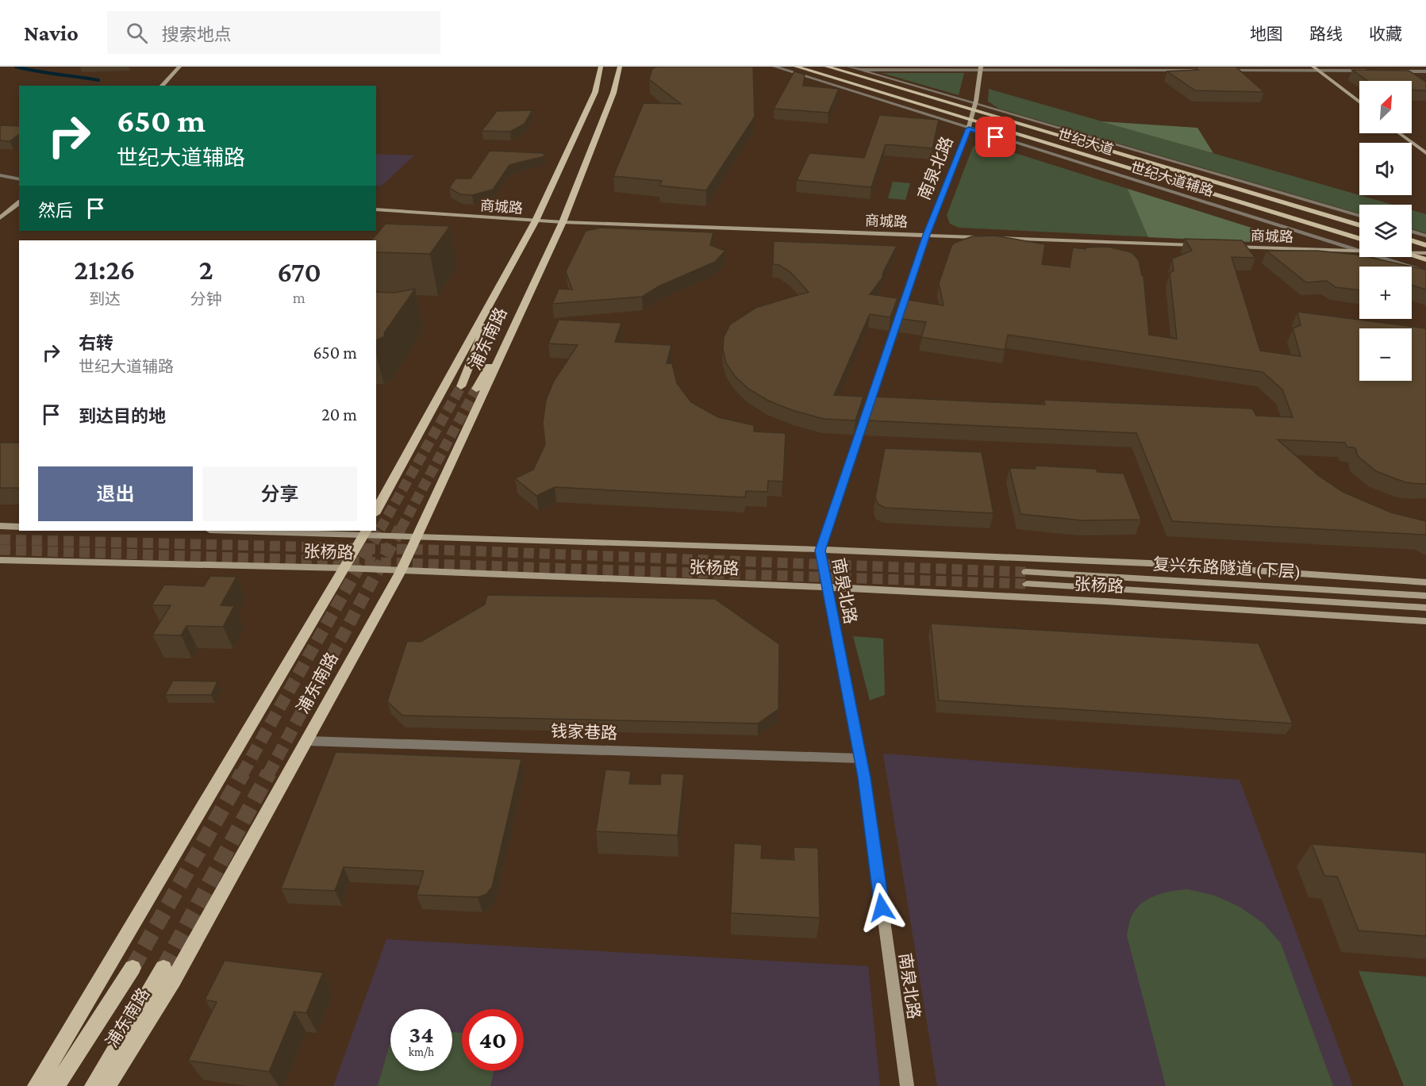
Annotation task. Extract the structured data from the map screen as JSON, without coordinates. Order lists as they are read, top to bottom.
{
  "streets": {
    "main road": ["世纪大道", "浦东南路"],
    "street": [
      "南泉北路",
      "世纪大道辅路",
      "商城路",
      "张杨路",
      "复兴东路隧道 (下层)",
      "钱家巷路"
    ]
  },
  "crossings": [
    ["世纪大道", "南泉北路"],
    ["南泉北路", "世纪大道辅路"],
    ["南泉北路", "商城路"],
    ["南泉北路", "张杨路"],
    ["南泉北路", "钱家巷路"],
    ["商城路", "浦东南路"],
    ["浦东南路", "张杨路"],
    ["浦东南路", "钱家巷路"]
  ],
  "north": "top right",
  "page": {
    "header": "Navio",
    "search": "搜索地点",
    "nav": ["地图", "路线", "收藏"],
    "map_buttons": ["+", "−"],
    "turn": ["650 m", "世纪大道辅路"],
    "then": "然后",
    "eta": [
      "21:26",
      "到达",
      "2",
      "分钟",
      "670",
      "m"
    ],
    "list": [
      {
        "name": "右转",
        "note": "世纪大道辅路",
        "value": "650 m"
      },
      {
        "name": "到达目的地",
        "value": "20 m"
      }
    ],
    "buttons": ["退出", "分享"],
    "speed": "34 km/h",
    "limit": "40"
  }
}
